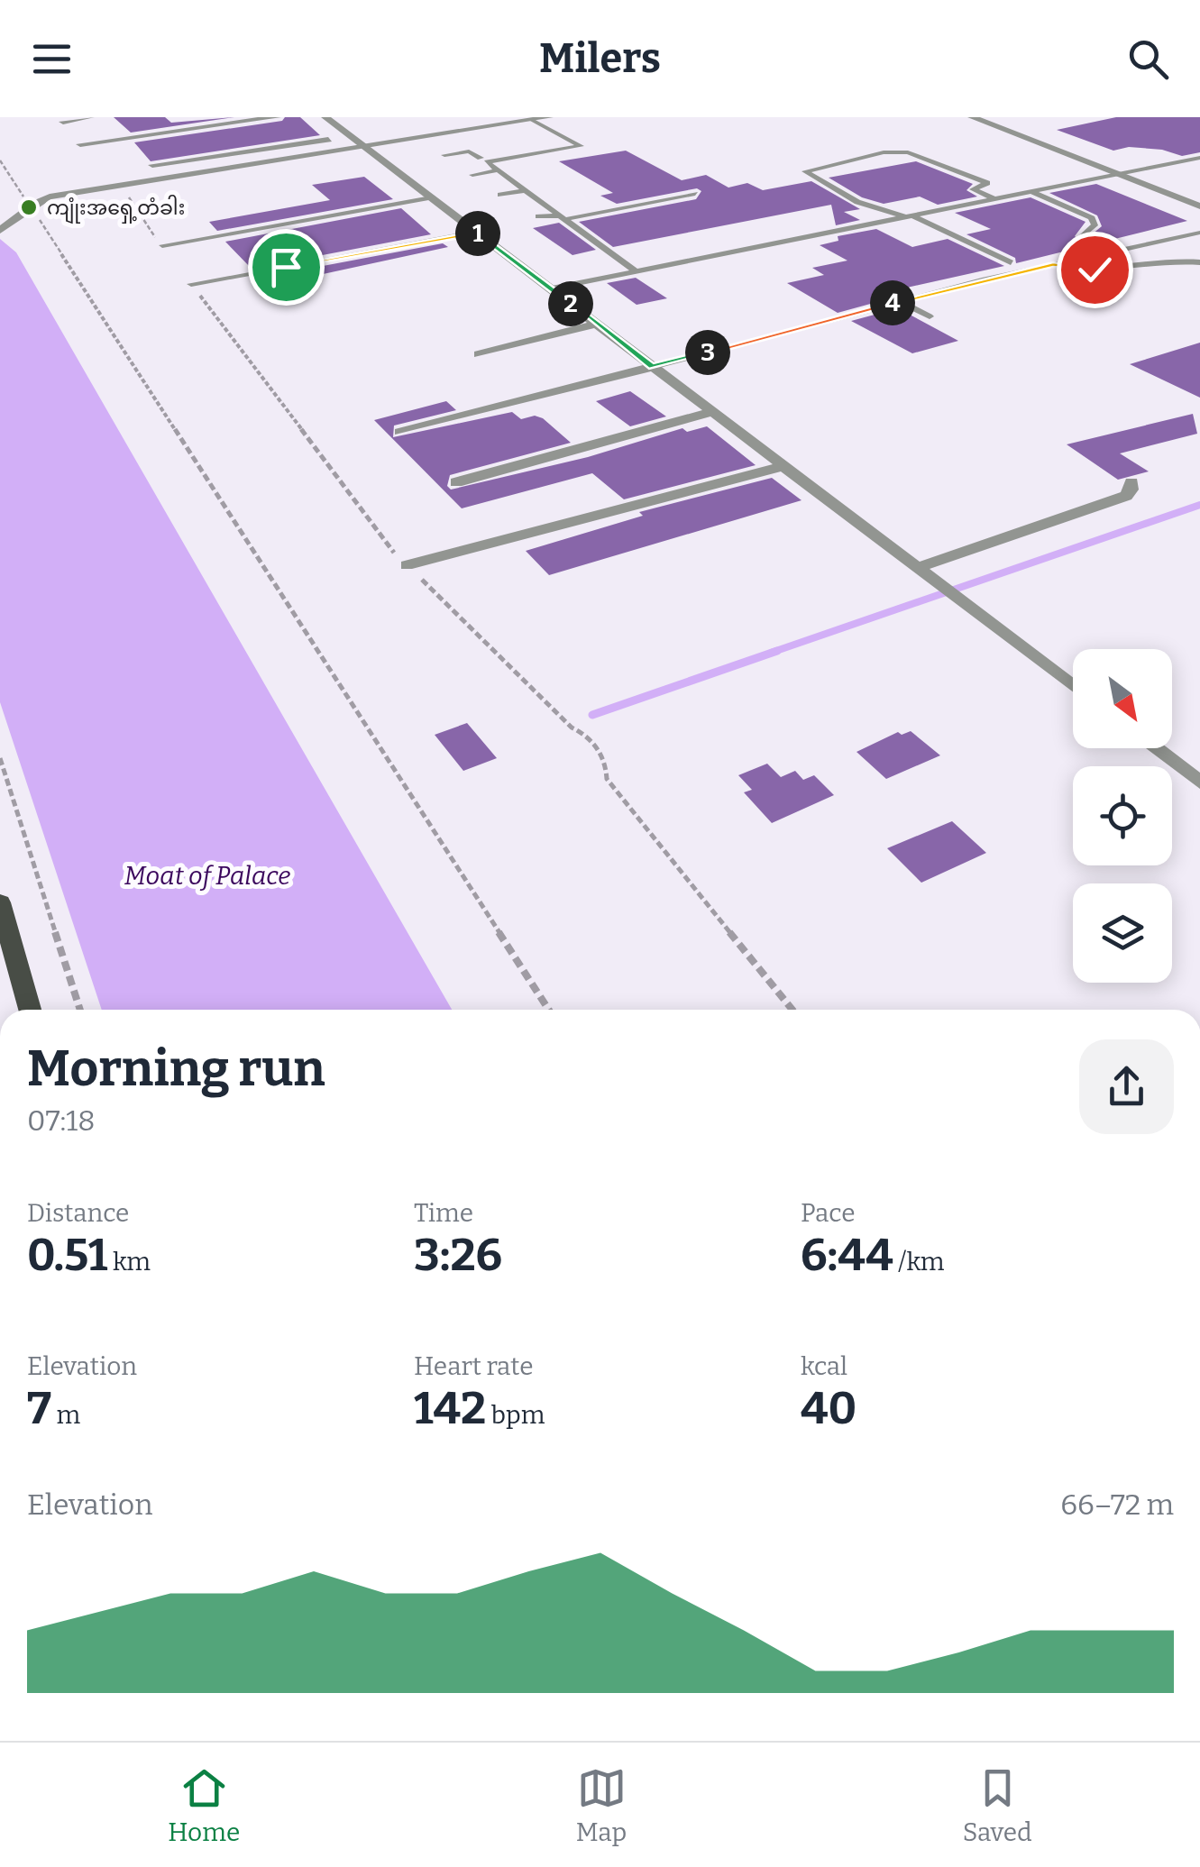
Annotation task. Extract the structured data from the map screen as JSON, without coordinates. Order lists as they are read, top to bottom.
{
  "water": ["Moat of Palace"],
  "places": ["ကျုံးအရှေ့တံခါး"],
  "north": "bottom right",
  "page": {
    "header": "Milers",
    "pins": [
      "1",
      "4",
      "2",
      "3"
    ],
    "heading": ["Morning run", "07:18"],
    "stats": [
      ["Distance", "0.51 km"],
      ["Time", "3:26"],
      ["Pace", "6:44 /km"],
      ["Elevation", "7 m"],
      ["Heart rate", "142 bpm"],
      ["kcal", "40"]
    ],
    "chart": ["Elevation", "66–72 m"],
    "tabs": ["Home", "Map", "Saved"]
  }
}
